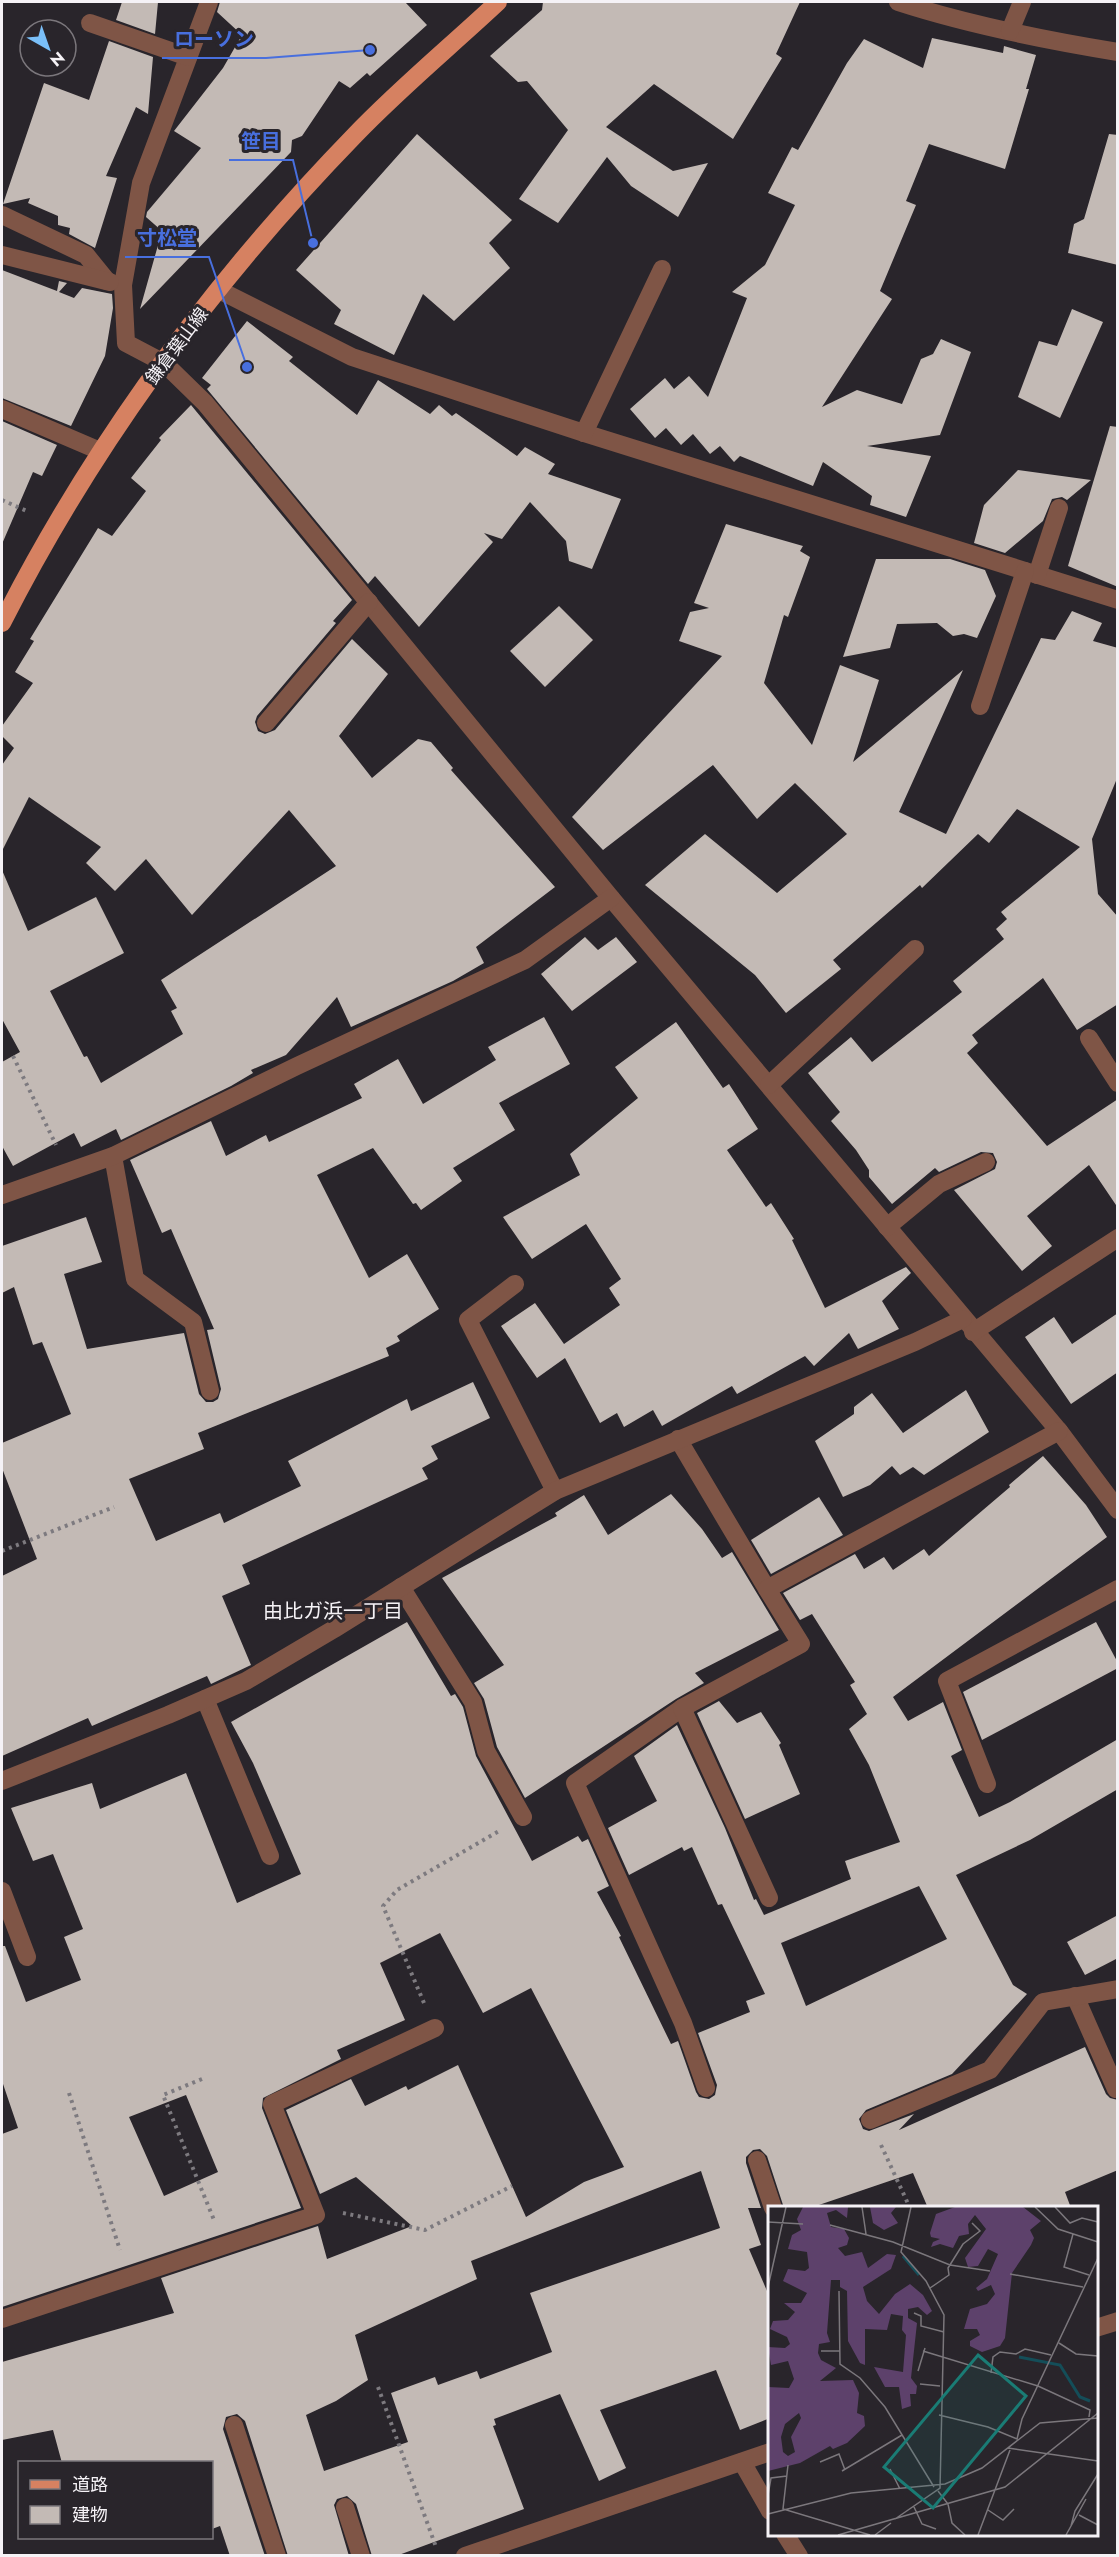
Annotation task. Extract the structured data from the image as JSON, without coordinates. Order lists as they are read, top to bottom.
{
  "streets": {
    "main road": ["鎌倉葉山線"]
  },
  "districts": ["由比ガ浜一丁目"],
  "places": ["ローソン", "笹目", "寸松堂"],
  "legend": ["道路", "建物"],
  "north": "bottom right"
}
